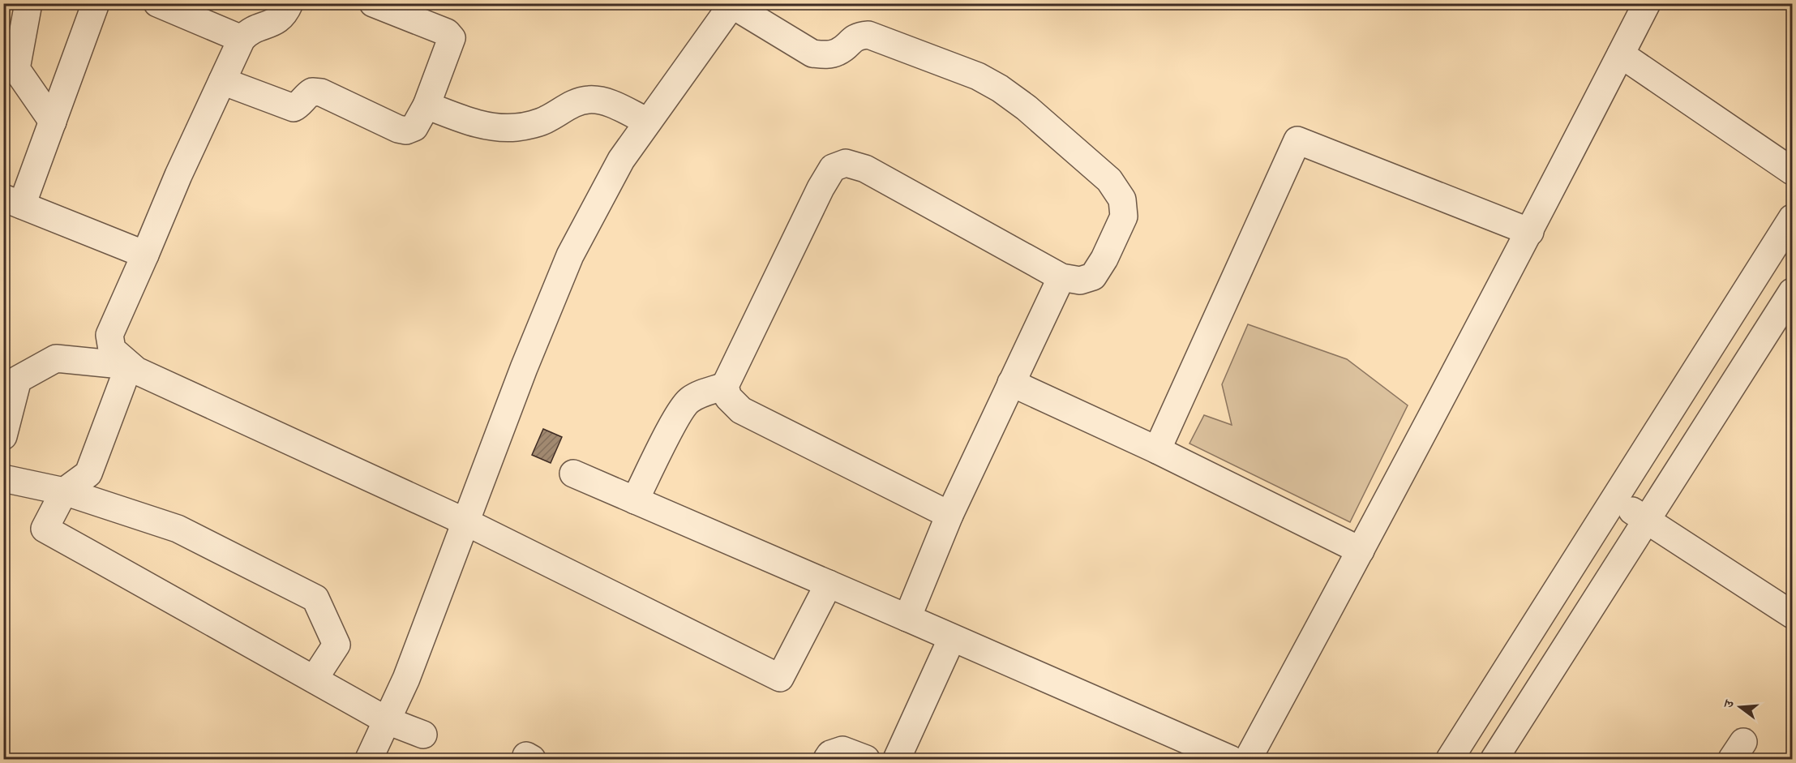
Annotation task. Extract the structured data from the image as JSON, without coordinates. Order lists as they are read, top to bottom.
{
  "north": "left"
}
